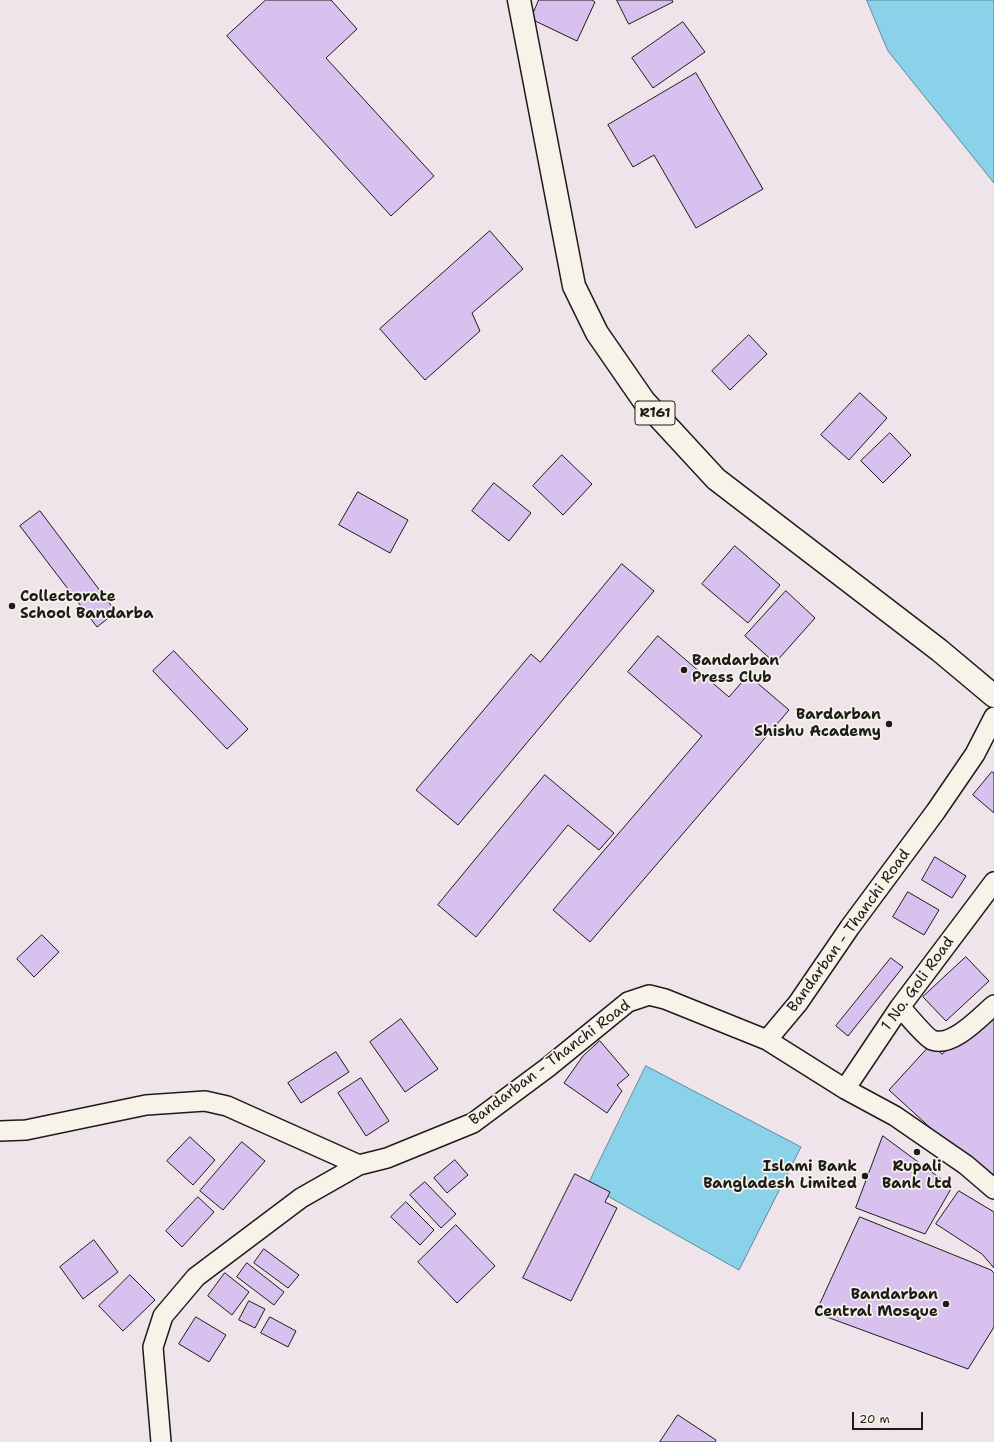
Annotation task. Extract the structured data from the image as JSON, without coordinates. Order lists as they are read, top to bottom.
{
  "streets": {
    "main road": ["R161"],
    "street": ["Bandarban - Thanchi Road", "1 No. Goli Road"]
  },
  "places": [
    "Collectorate School Bandarba",
    "Bandarban Press Club",
    "Bardarban Shishu Academy",
    "Rupali Bank Ltd",
    "Islami Bank Bangladesh Limited",
    "Bandarban Central Mosque"
  ],
  "scale_bar": "20 m"
}
